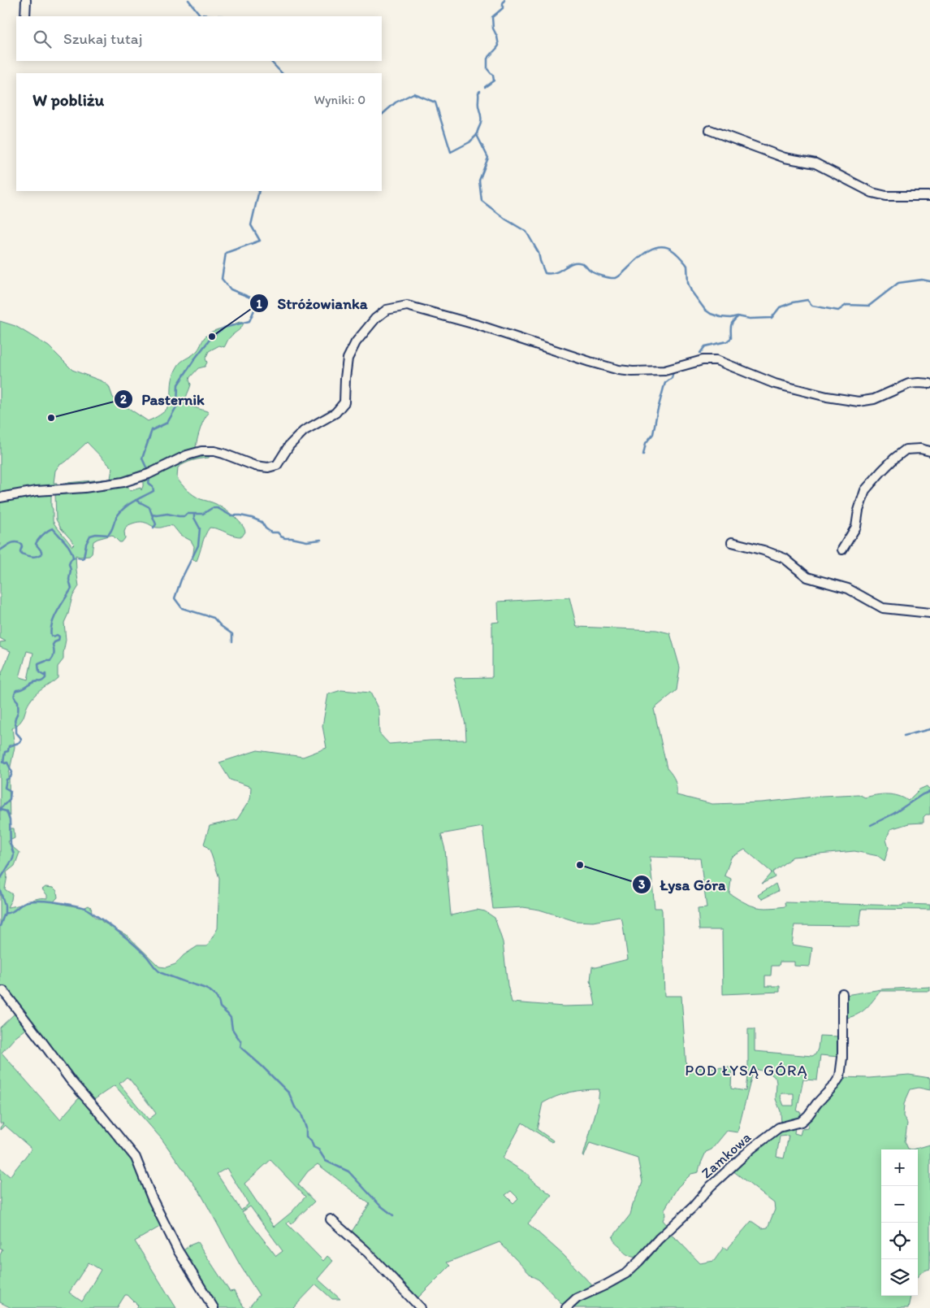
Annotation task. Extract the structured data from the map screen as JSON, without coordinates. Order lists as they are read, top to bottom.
{
  "streets": {
    "street": ["Zamkowa"]
  },
  "districts": ["POD ŁYSĄ GÓRĄ"],
  "places": ["Stróżowianka", "Pasternik", "Łysa Góra"],
  "page": {
    "search": "Szukaj tutaj",
    "heading": ["W pobliżu", "Wyniki: 0"],
    "map_buttons": ["+", "−"]
  }
}
